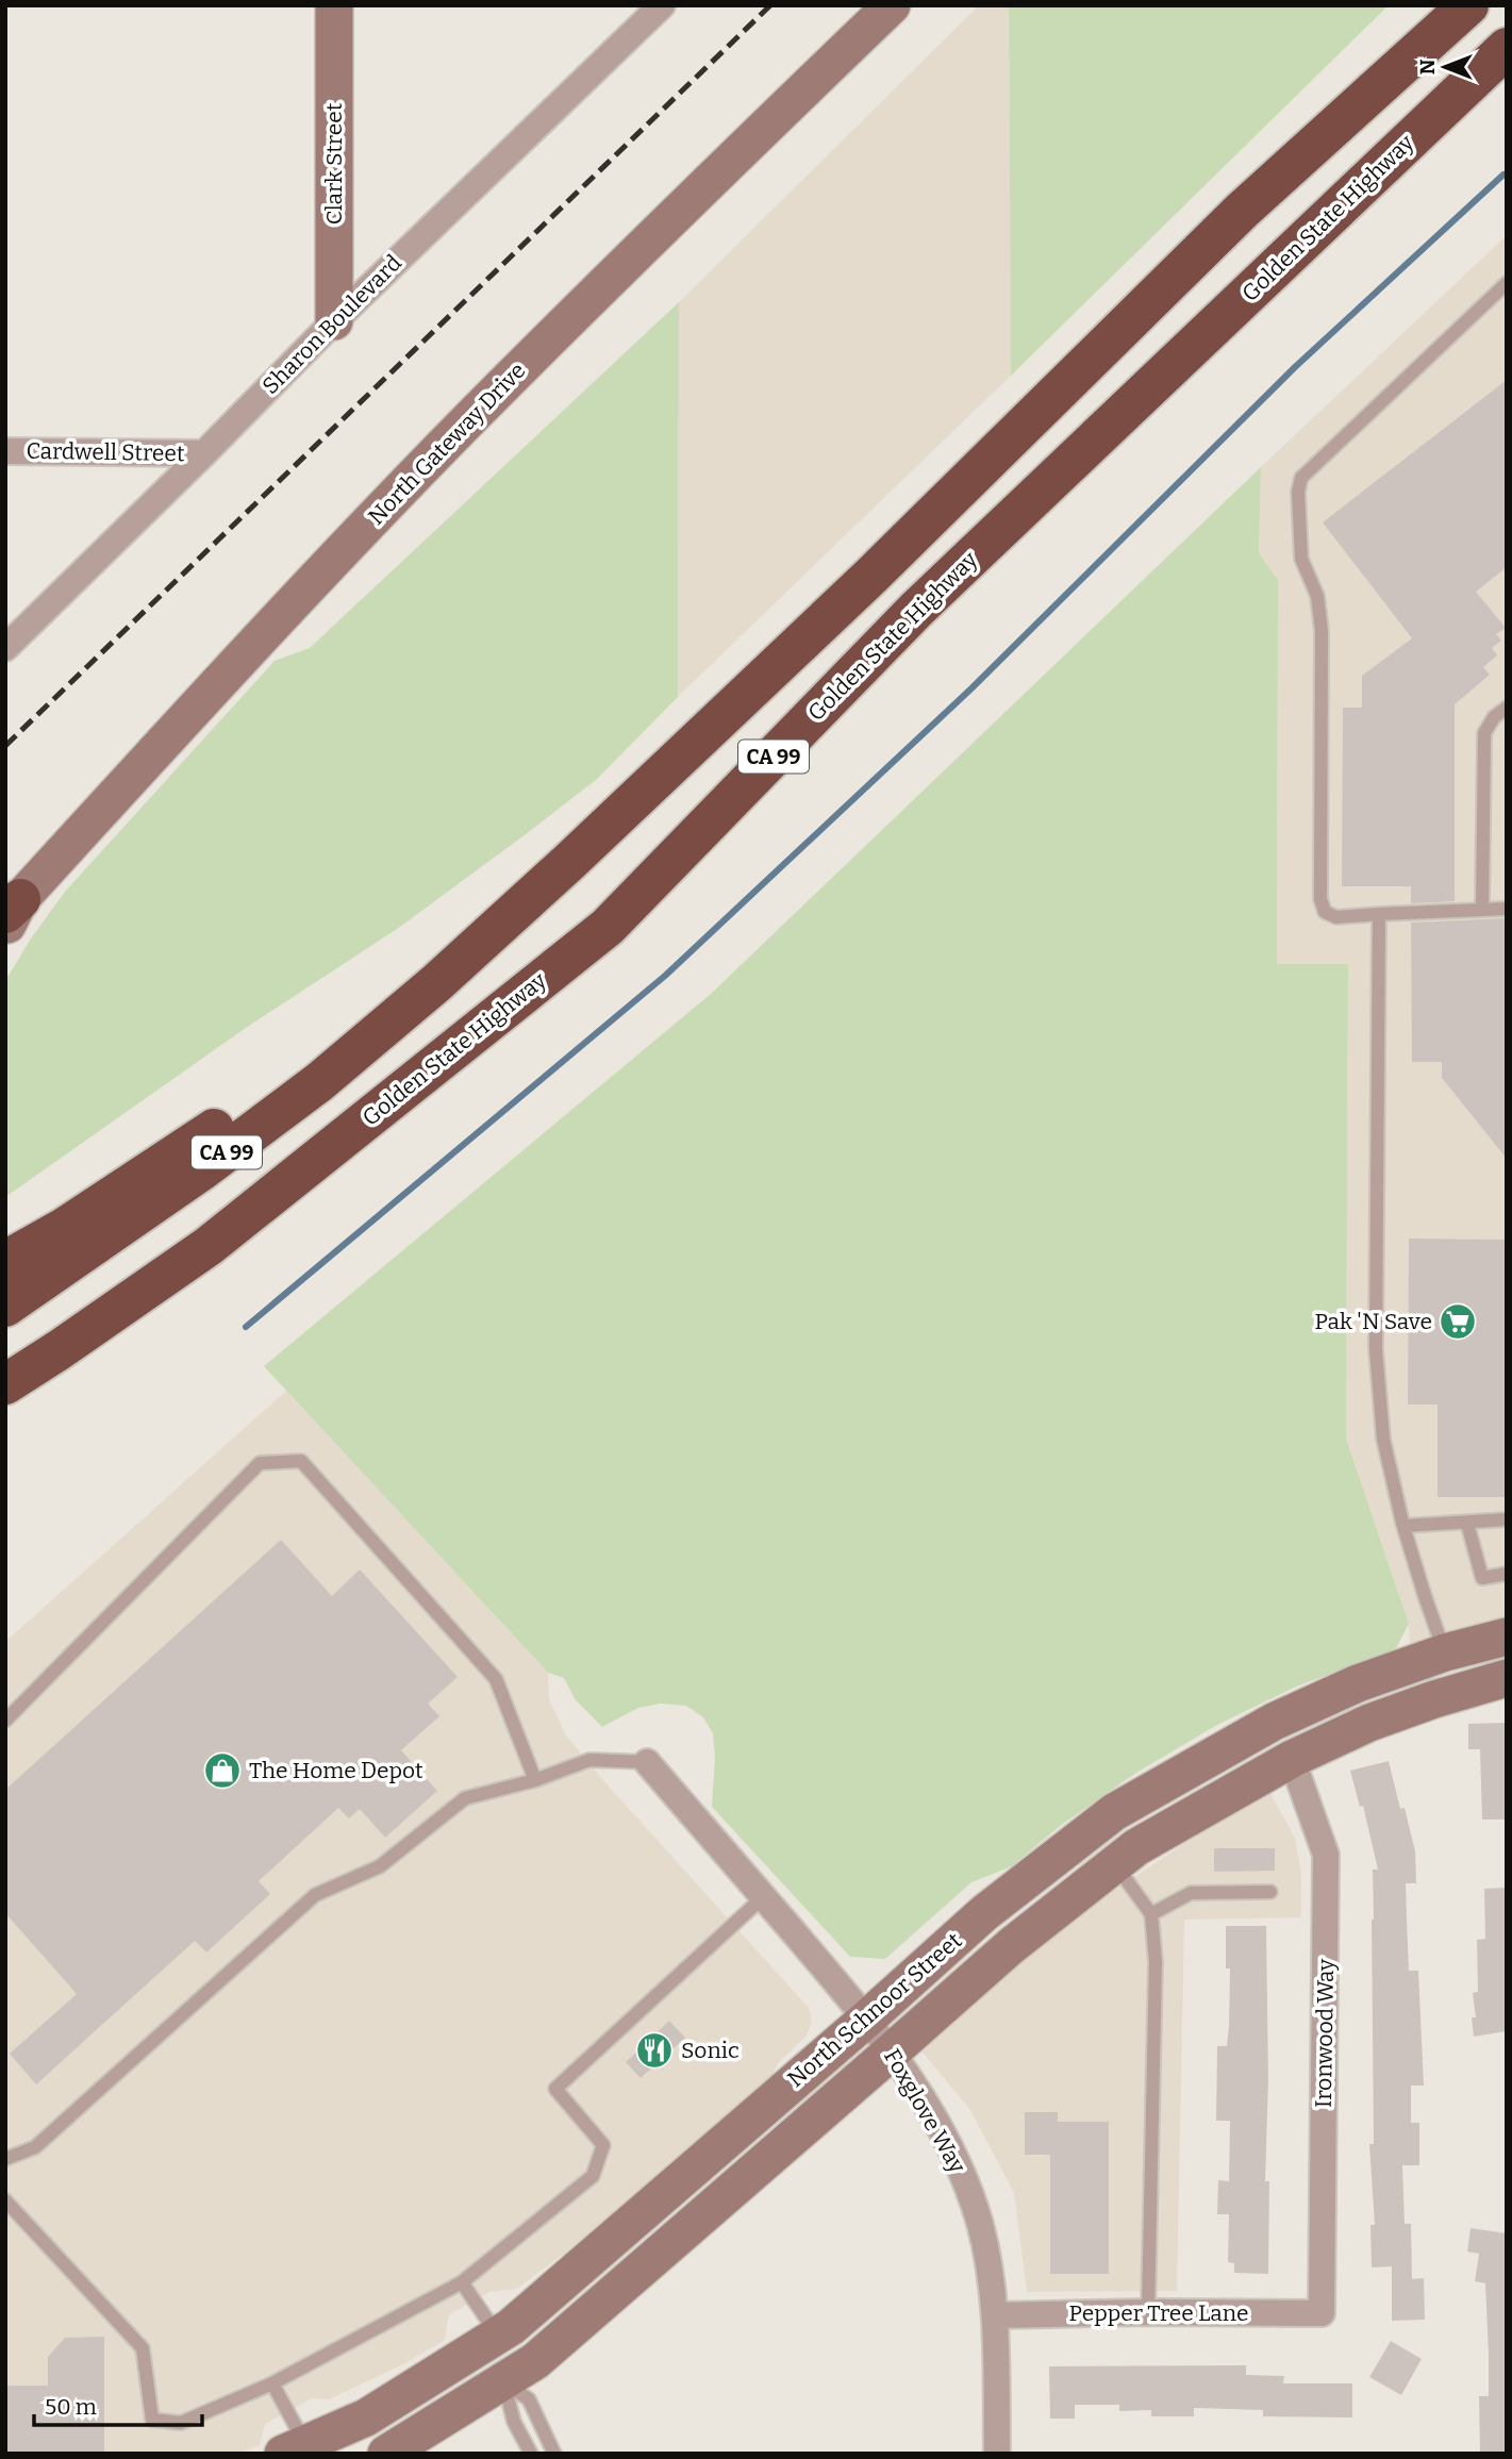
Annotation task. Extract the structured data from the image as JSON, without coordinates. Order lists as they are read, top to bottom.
{
  "streets": {
    "highway": ["Golden State Highway", "CA 99"],
    "street": [
      "Clark Street",
      "Sharon Boulevard",
      "North Gateway Drive",
      "Cardwell Street",
      "North Schnoor Street",
      "Ironwood Way",
      "Foxglove Way",
      "Pepper Tree Lane"
    ]
  },
  "crossings": [
    ["Clark Street", "Sharon Boulevard"],
    ["Sharon Boulevard", "Cardwell Street"],
    ["North Schnoor Street", "Ironwood Way"],
    ["North Schnoor Street", "Foxglove Way"],
    ["Ironwood Way", "Pepper Tree Lane"],
    ["Foxglove Way", "Pepper Tree Lane"]
  ],
  "places": {
    "supermarket": ["Pak 'N Save"],
    "shop": ["The Home Depot"],
    "restaurant": ["Sonic"]
  },
  "scale_bar": "50 m",
  "north": "left"
}
